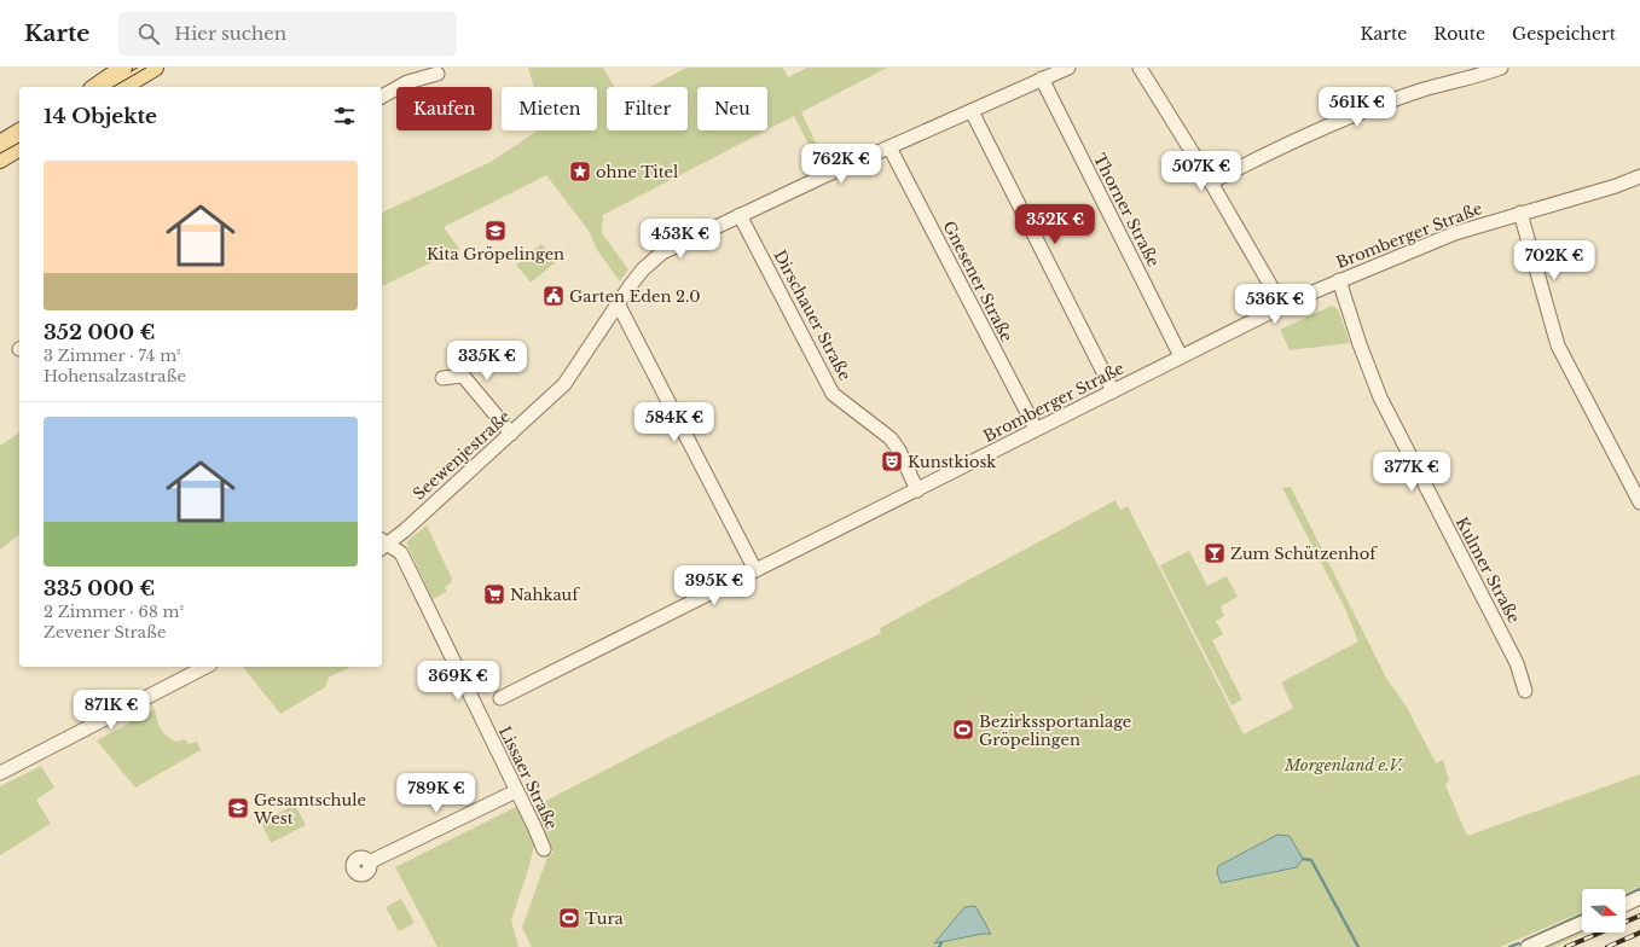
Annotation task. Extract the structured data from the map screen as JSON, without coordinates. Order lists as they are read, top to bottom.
{
  "streets": {
    "street": [
      "Thorner Straße",
      "Bromberger Straße",
      "Gnesener Straße",
      "Dirschauer Straße",
      "Seewenjestraße",
      "Kulmer Straße",
      "Lissaer Straße"
    ]
  },
  "crossings": [
    ["Thorner Straße", "Bromberger Straße"],
    ["Thorner Straße", "Seewenjestraße"],
    ["Bromberger Straße", "Gnesener Straße"],
    ["Bromberger Straße", "Dirschauer Straße"],
    ["Bromberger Straße", "Kulmer Straße"],
    ["Gnesener Straße", "Seewenjestraße"],
    ["Dirschauer Straße", "Seewenjestraße"],
    ["Seewenjestraße", "Lissaer Straße"]
  ],
  "parks": ["Morgenland e.V."],
  "places": {
    "place": ["ohne Titel"],
    "school or university": ["Kita Gröpelingen", "Gesamtschule West"],
    "public building": ["Garten Eden 2.0"],
    "theatre": ["Kunstkiosk"],
    "bar": ["Zum Schützenhof"],
    "supermarket": ["Nahkauf"],
    "sports": ["Bezirkssportanlage Gröpelingen", "Tura"]
  },
  "north": "right",
  "page": {
    "header": "Karte",
    "search": "Hier suchen",
    "nav": ["Karte", "Route", "Gespeichert"],
    "price": [
      "561K €",
      "762K €",
      "507K €",
      "352K €",
      "453K €",
      "702K €",
      "536K €",
      "335K €",
      "584K €",
      "377K €",
      "395K €",
      "369K €",
      "871K €",
      "789K €"
    ],
    "chip": [
      "Kaufen",
      "Mieten",
      "Filter",
      "Neu"
    ],
    "heading": "14 Objekte",
    "list": [
      {
        "name": "352 000 €",
        "note": "3 Zimmer · 74 m² · Hohensalzastraße"
      },
      {
        "name": "335 000 €",
        "note": "2 Zimmer · 68 m² · Zevener Straße"
      }
    ]
  }
}
